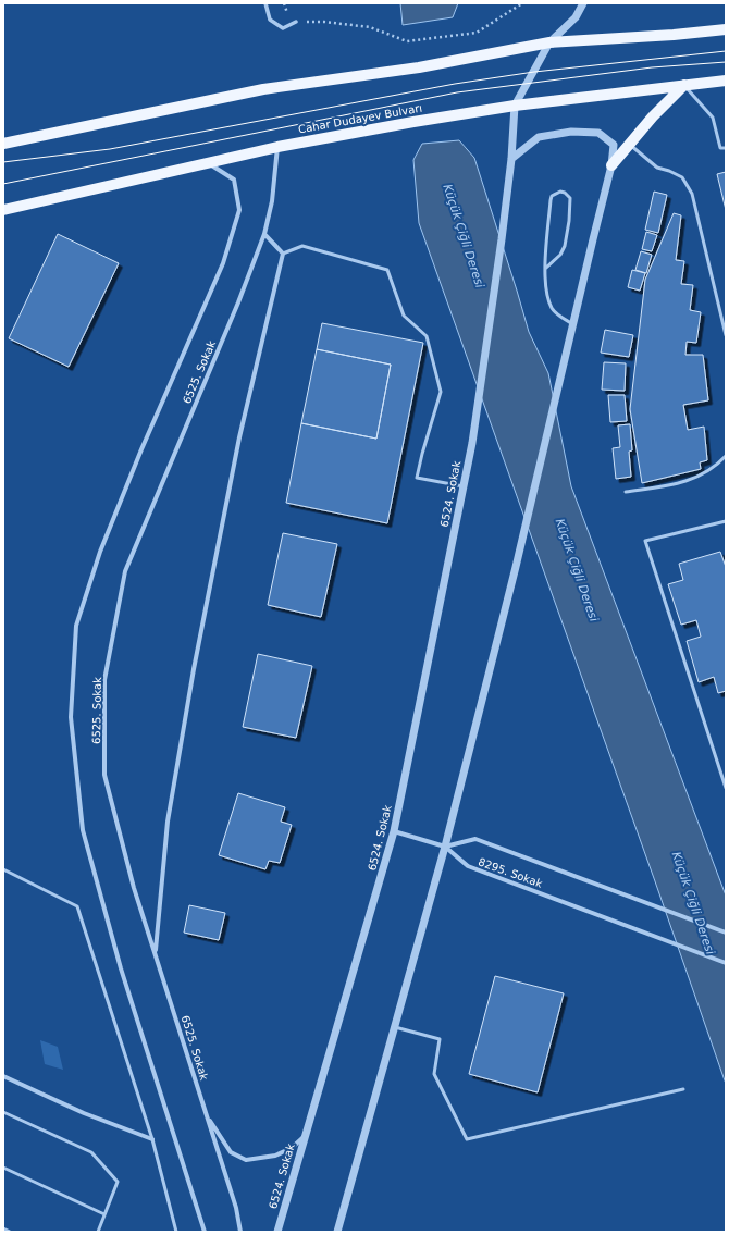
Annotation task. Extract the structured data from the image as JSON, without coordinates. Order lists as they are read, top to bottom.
{
  "streets": {
    "main road": ["Cahar Dudayev Bulvarı"],
    "street": ["6525. Sokak", "6524. Sokak", "8295. Sokak"]
  },
  "crossings": [
    ["Cahar Dudayev Bulvarı", "6525. Sokak"],
    ["Cahar Dudayev Bulvarı", "6524. Sokak"]
  ],
  "water": ["Küçük Çiğli Deresi"]
}
